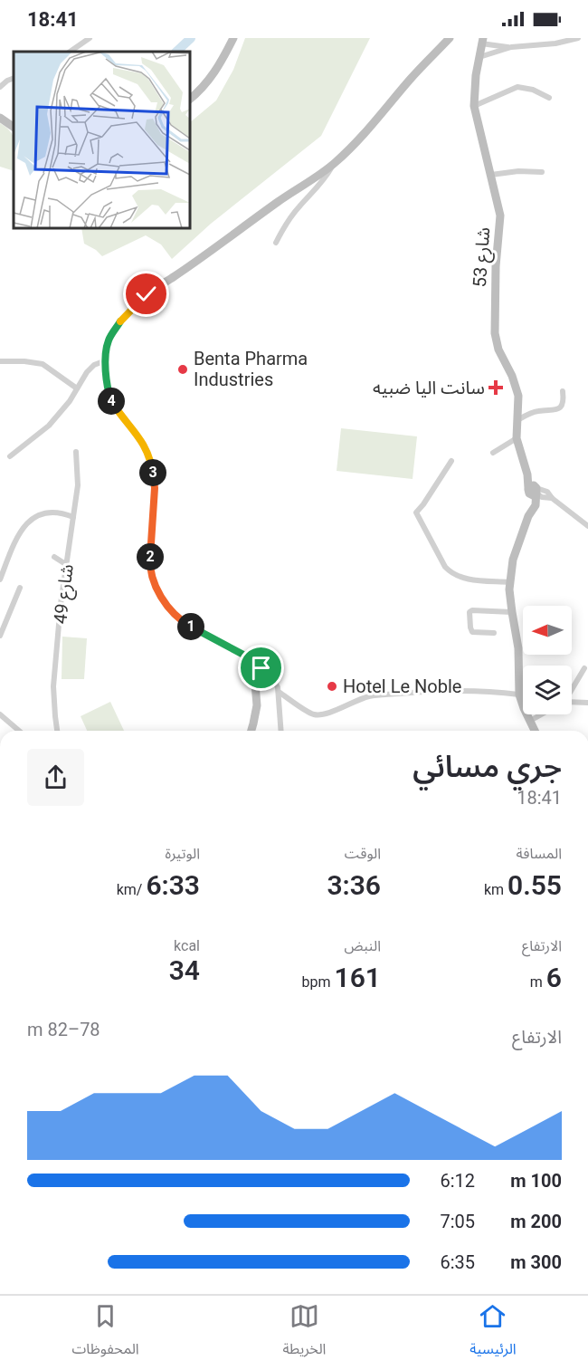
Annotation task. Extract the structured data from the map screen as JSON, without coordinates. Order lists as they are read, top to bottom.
{
  "streets": {
    "street": ["شارع 53", "شارع 49"]
  },
  "places": {
    "other": ["Benta Pharma Industries", "Hotel Le Noble"],
    "health": ["سانت اليا ضبيه"]
  },
  "north": "left",
  "page": {
    "status": "18:41",
    "pins": [
      "4",
      "3",
      "2",
      "1"
    ],
    "heading": ["جري مسائي", "18:41"],
    "stats": [
      ["المسافة", "0.55 km"],
      ["الوقت", "3:36"],
      ["الوتيرة", "6:33 /km"],
      ["الارتفاع", "6 m"],
      ["النبض", "161 bpm"],
      ["kcal", "34"]
    ],
    "chart": ["الارتفاع", "78–82 m"],
    "list": [
      {
        "name": "100 m",
        "note": "6:12"
      },
      {
        "name": "200 m",
        "note": "7:05"
      },
      {
        "name": "300 m",
        "note": "6:35"
      }
    ],
    "tabs": ["الرئيسية", "الخريطة", "المحفوظات"]
  }
}
